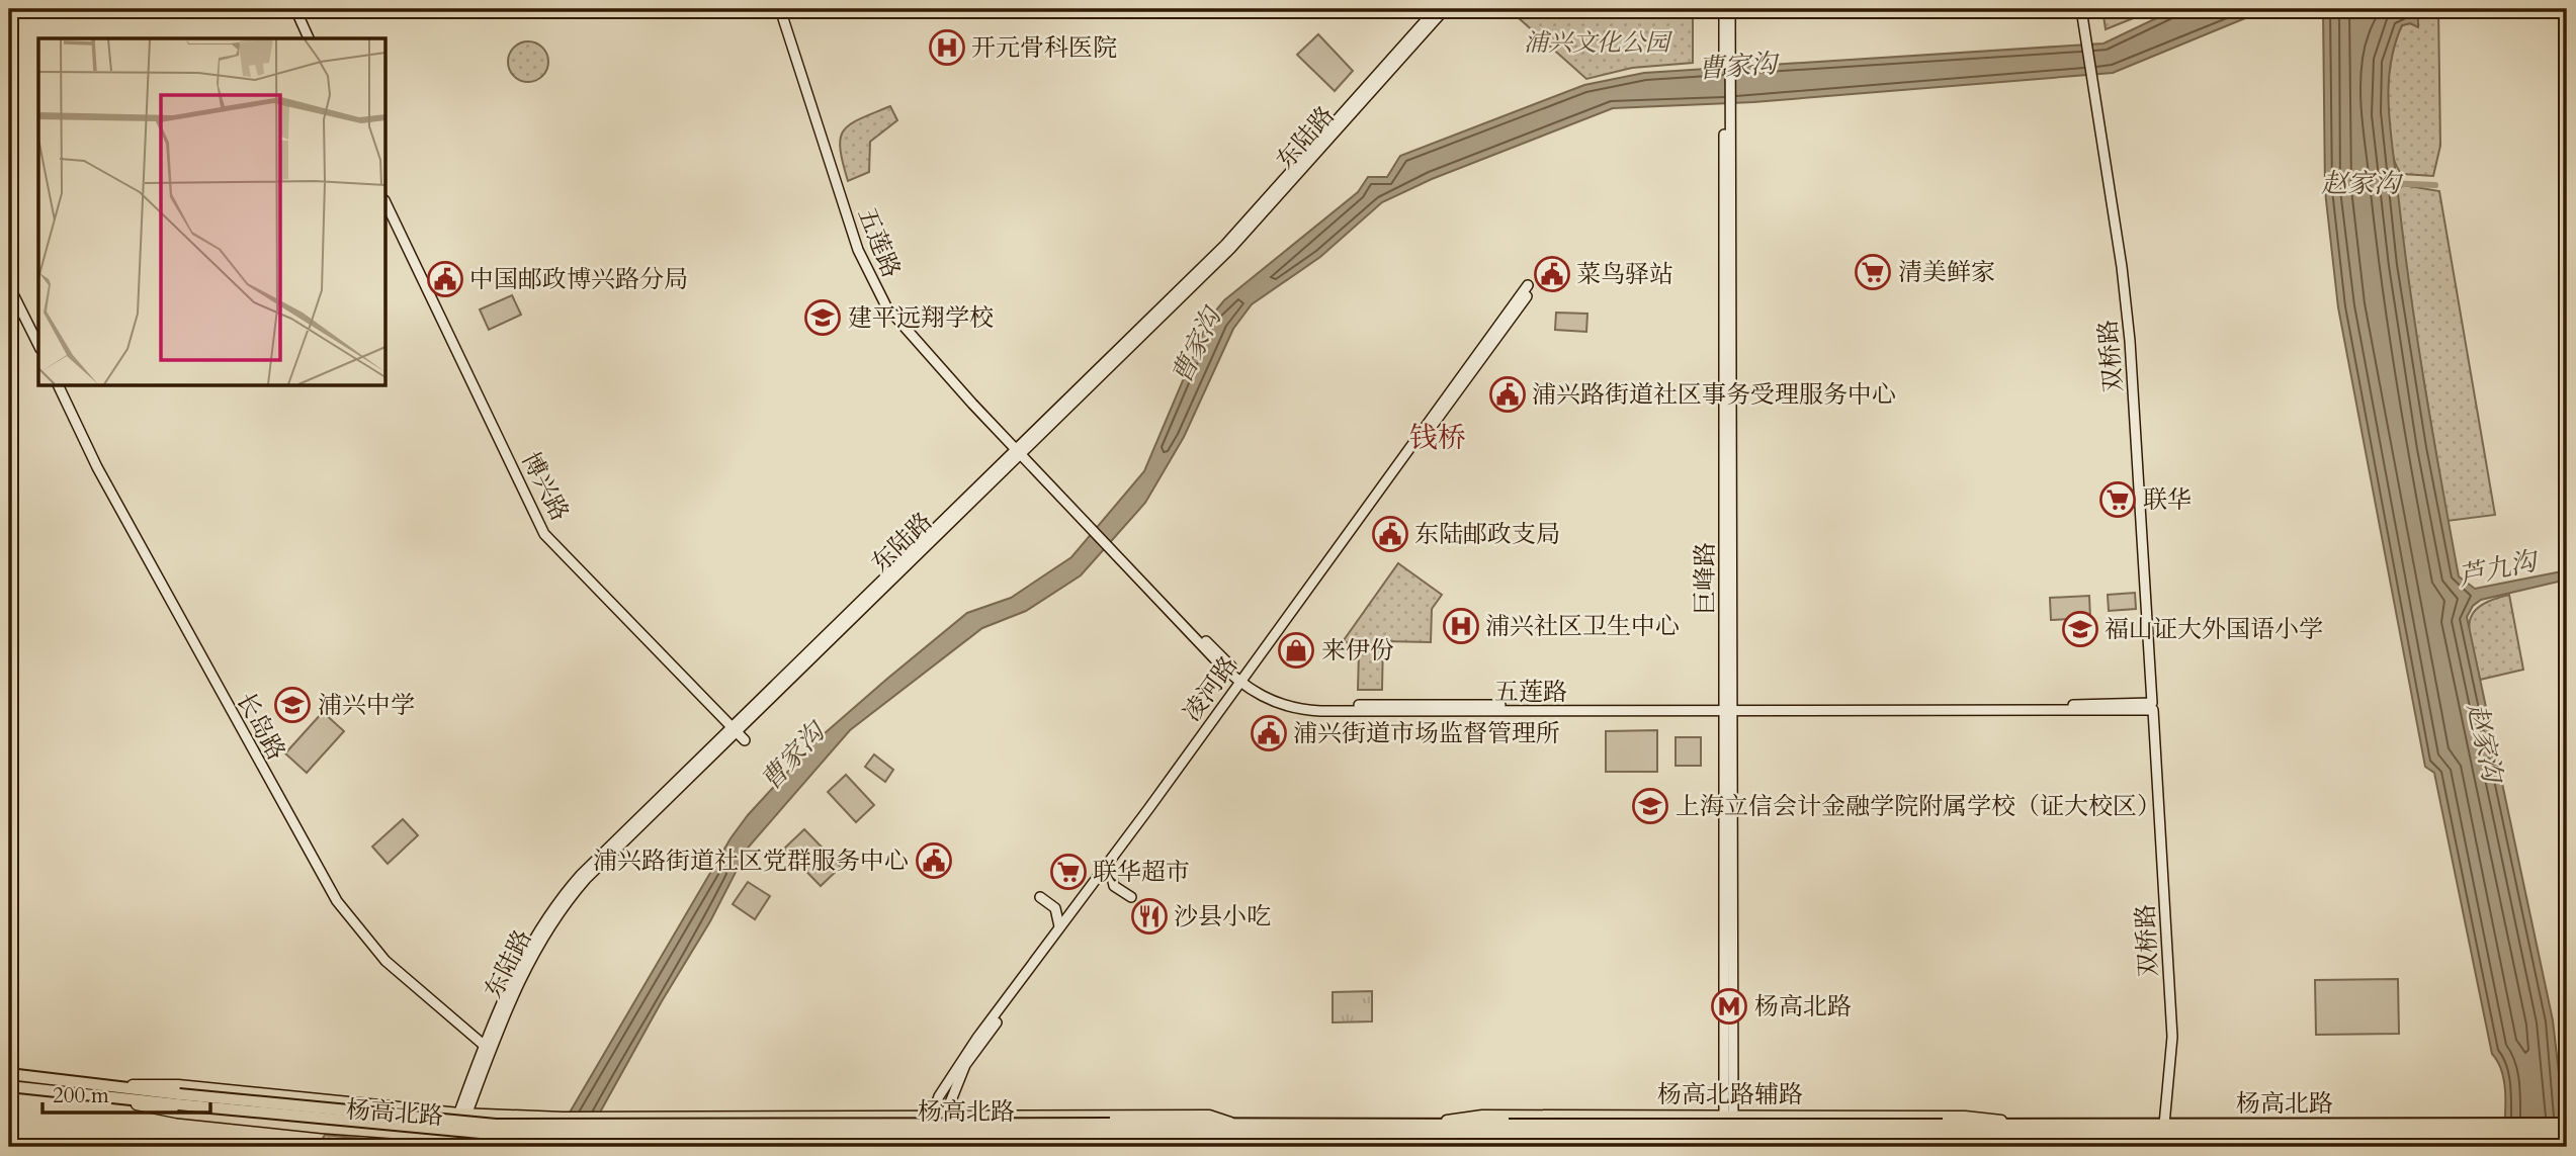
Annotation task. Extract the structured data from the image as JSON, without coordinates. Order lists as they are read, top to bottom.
{
  "streets": {
    "highway": ["杨高北路"],
    "main road": ["杨高北路辅路"],
    "street": [
      "东陆路",
      "五莲路",
      "双桥路",
      "博兴路",
      "巨峰路",
      "凌河路",
      "长岛路"
    ]
  },
  "crossings": [
    ["东陆路", "五莲路"],
    ["东陆路", "博兴路"],
    ["东陆路", "长岛路"],
    ["东陆路", "杨高北路"],
    ["五莲路", "双桥路"],
    ["五莲路", "巨峰路"],
    ["五莲路", "凌河路"],
    ["双桥路", "杨高北路"],
    ["巨峰路", "杨高北路辅路"],
    ["凌河路", "杨高北路"],
    ["杨高北路辅路", "杨高北路"]
  ],
  "districts": ["钱桥"],
  "water": ["曹家沟", "赵家沟", "芦九沟"],
  "parks": ["浦兴文化公园"],
  "places": {
    "hospital": ["开元骨科医院", "浦兴社区卫生中心"],
    "supermarket": ["清美鲜家", "联华", "联华超市"],
    "public building": [
      "菜鸟驿站",
      "中国邮政博兴路分局",
      "浦兴路街道社区事务受理服务中心",
      "东陆邮政支局",
      "浦兴街道市场监督管理所",
      "浦兴路街道社区党群服务中心"
    ],
    "school or university": [
      "建平远翔学校",
      "福山证大外国语小学",
      "浦兴中学",
      "上海立信会计金融学院附属学校（证大校区）"
    ],
    "shop": ["来伊份"],
    "restaurant": ["沙县小吃"],
    "metro station": ["杨高北路"]
  },
  "scale_bar": "200 m"
}
